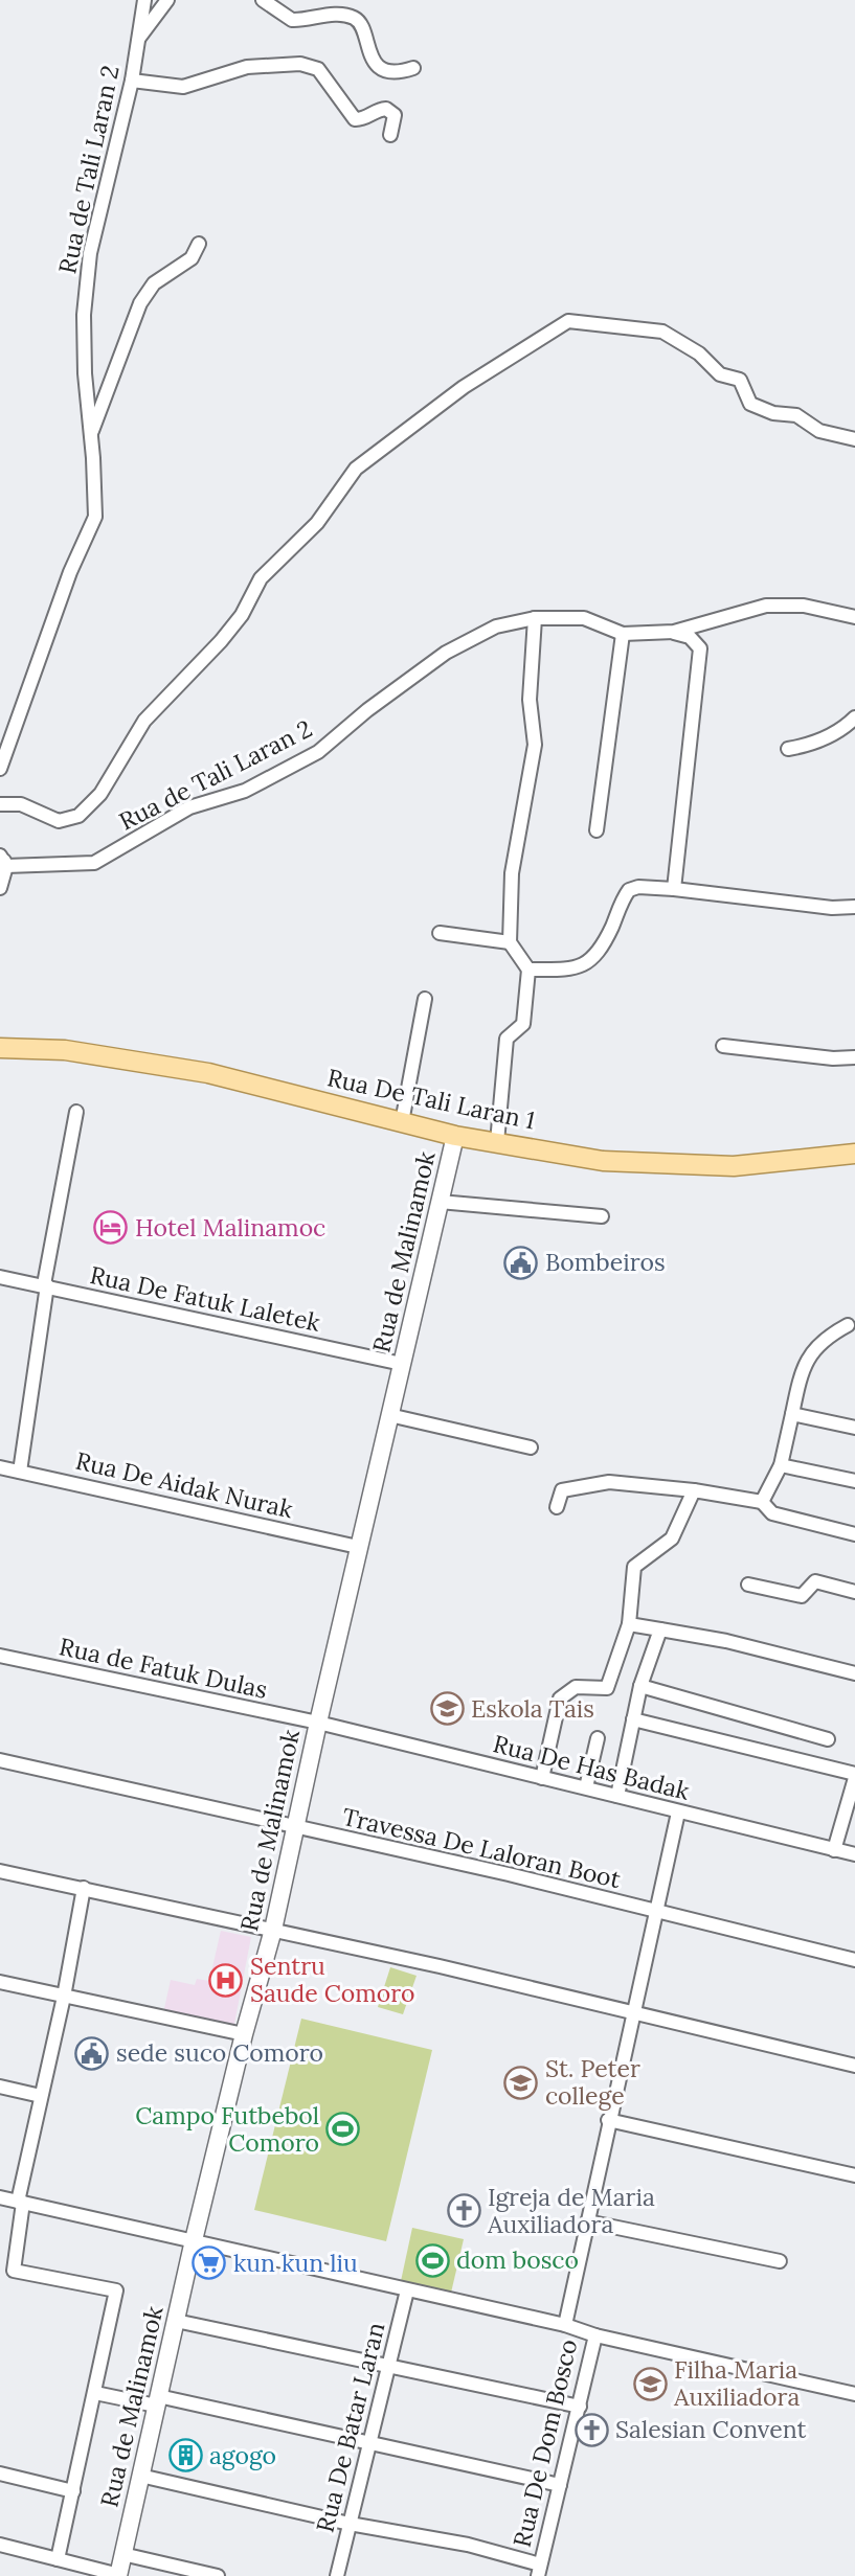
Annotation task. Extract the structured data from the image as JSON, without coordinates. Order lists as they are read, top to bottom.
{
  "streets": {
    "main road": ["Rua De Tali Laran 1"],
    "street": [
      "Rua de Tali Laran 2",
      "Rua de Malinamok",
      "Rua De Fatuk Laletek",
      "Rua De Aidak Nurak",
      "Rua de Fatuk Dulas",
      "Rua De Has Badak",
      "Travessa De Laloran Boot",
      "Rua De Batar Laran",
      "Rua De Dom Bosco"
    ]
  },
  "crossings": [
    ["Rua De Tali Laran 1", "Rua de Malinamok"],
    ["Rua de Malinamok", "Rua De Fatuk Laletek"],
    ["Rua de Malinamok", "Rua De Aidak Nurak"],
    ["Rua de Malinamok", "Rua de Fatuk Dulas"],
    ["Rua de Malinamok", "Rua De Has Badak"],
    ["Rua de Malinamok", "Travessa De Laloran Boot"],
    ["Rua de Malinamok", "Rua De Dom Bosco"],
    ["Rua de Fatuk Dulas", "Rua De Has Badak"],
    ["Rua De Batar Laran", "Rua De Dom Bosco"]
  ],
  "places": {
    "hotel": ["Hotel Malinamoc"],
    "public building": ["Bombeiros", "sede suco Comoro"],
    "school or university": ["Eskola Tais", "St. Peter college", "Filha Maria Auxiliadora"],
    "hospital": ["Sentru Saude Comoro"],
    "sports": ["Campo Futbebol Comoro", "dom bosco"],
    "church": ["Igreja de Maria Auxiliadora", "Salesian Convent"],
    "supermarket": ["kun kun liu"],
    "building": ["agogo"]
  }
}
